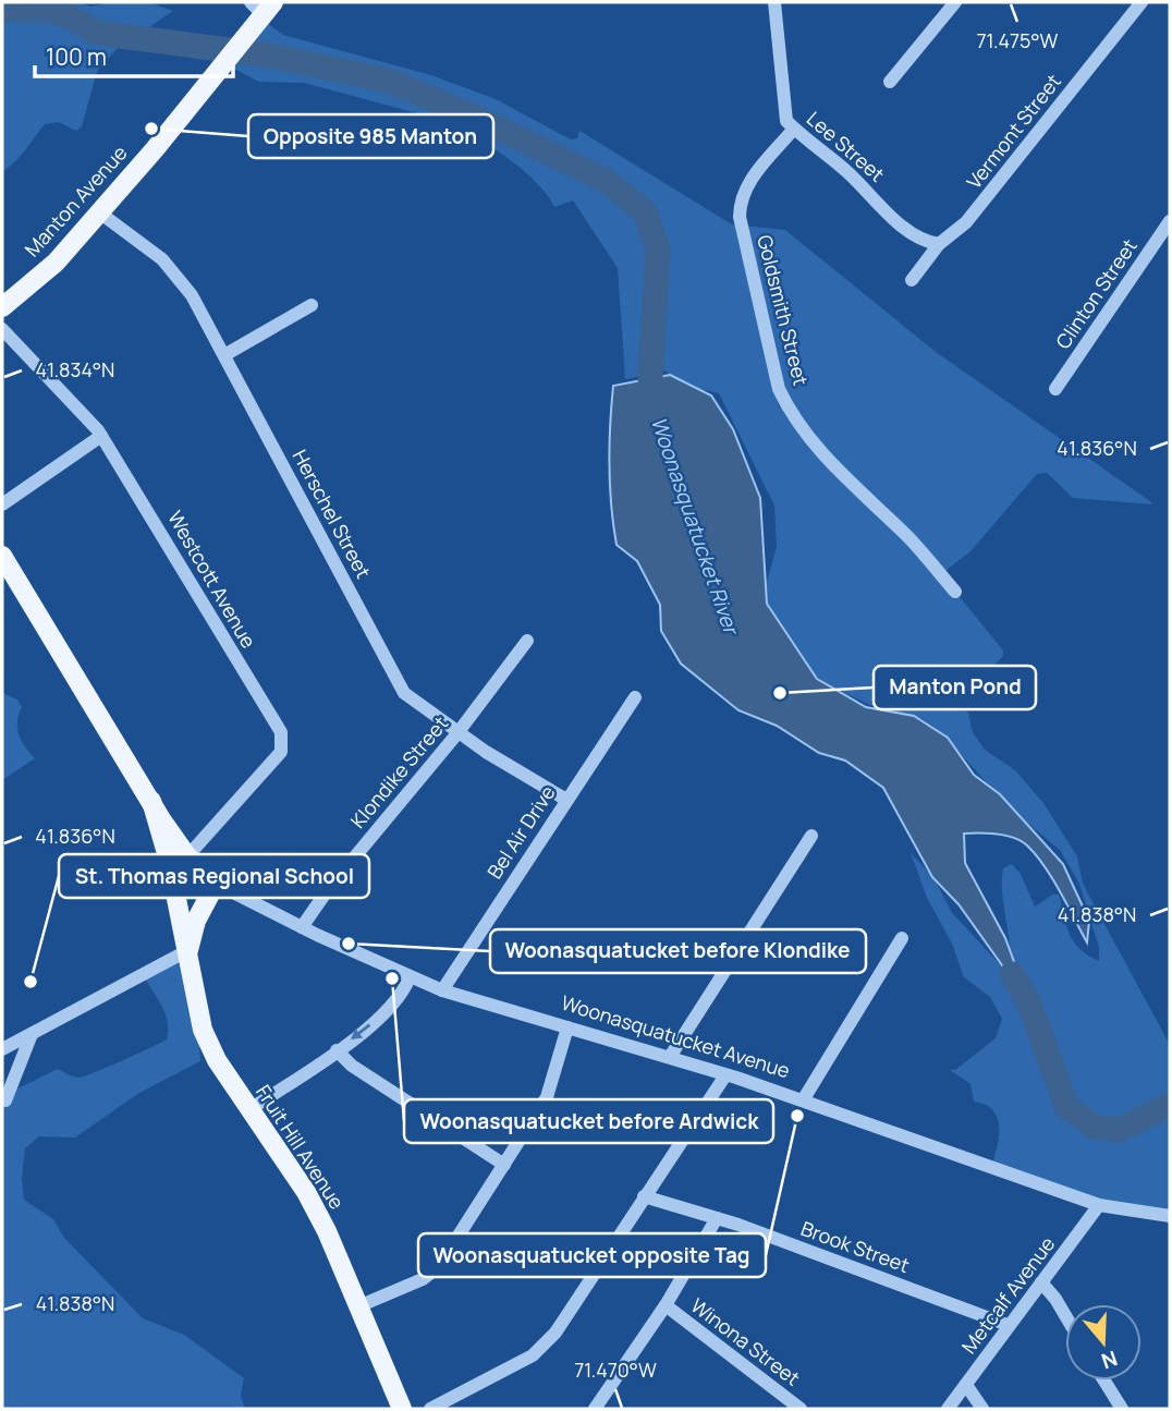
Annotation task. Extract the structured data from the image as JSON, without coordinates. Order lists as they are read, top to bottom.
{
  "streets": {
    "main road": ["Manton Avenue", "Woonasquatucket Avenue", "Fruit Hill Avenue"],
    "street": [
      "Vermont Street",
      "Lee Street",
      "Clinton Street",
      "Goldsmith Street",
      "Herschel Street",
      "Westcott Avenue",
      "Klondike Street",
      "Bel Air Drive",
      "Brook Street",
      "Metcalf Avenue",
      "Winona Street"
    ]
  },
  "crossings": [
    ["Vermont Street", "Lee Street"],
    ["Lee Street", "Goldsmith Street"],
    ["Manton Avenue", "Herschel Street"],
    ["Herschel Street", "Klondike Street"],
    ["Herschel Street", "Bel Air Drive"],
    ["Westcott Avenue", "Woonasquatucket Avenue"],
    ["Westcott Avenue", "Fruit Hill Avenue"],
    ["Klondike Street", "Woonasquatucket Avenue"],
    ["Bel Air Drive", "Woonasquatucket Avenue"],
    ["Woonasquatucket Avenue", "Fruit Hill Avenue"],
    ["Woonasquatucket Avenue", "Metcalf Avenue"],
    ["Brook Street", "Metcalf Avenue"]
  ],
  "water": ["Woonasquatucket River"],
  "places": [
    "Opposite 985 Manton",
    "Manton Pond",
    "Woonasquatucket before Klondike",
    "Woonasquatucket before Ardwick",
    "St. Thomas Regional School",
    "Woonasquatucket opposite Tag"
  ],
  "scale_bar": "100 m",
  "north": "bottom",
  "coordinates": [
    "71.475°W",
    "41.834°N",
    "41.836°N",
    "41.838°N",
    "71.470°W"
  ]
}
